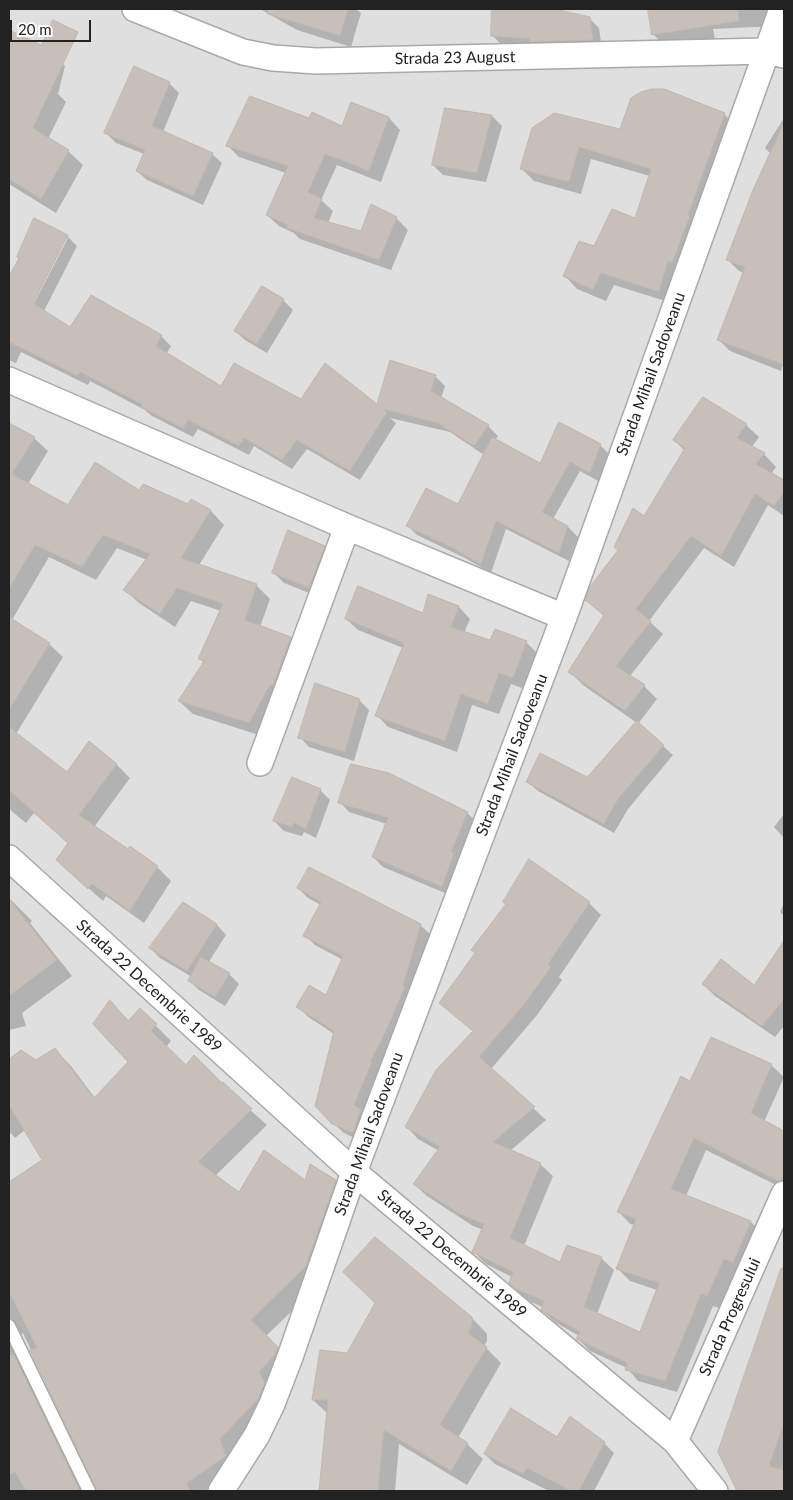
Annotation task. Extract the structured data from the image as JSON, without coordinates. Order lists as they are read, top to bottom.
{
  "streets": {
    "street": [
      "Strada 23 August",
      "Strada Mihail Sadoveanu",
      "Strada 22 Decembrie 1989",
      "Strada Progresului"
    ]
  },
  "crossings": [
    ["Strada 23 August", "Strada Mihail Sadoveanu"],
    ["Strada Mihail Sadoveanu", "Strada 22 Decembrie 1989"],
    ["Strada 22 Decembrie 1989", "Strada Progresului"]
  ],
  "scale_bar": "20 m"
}
